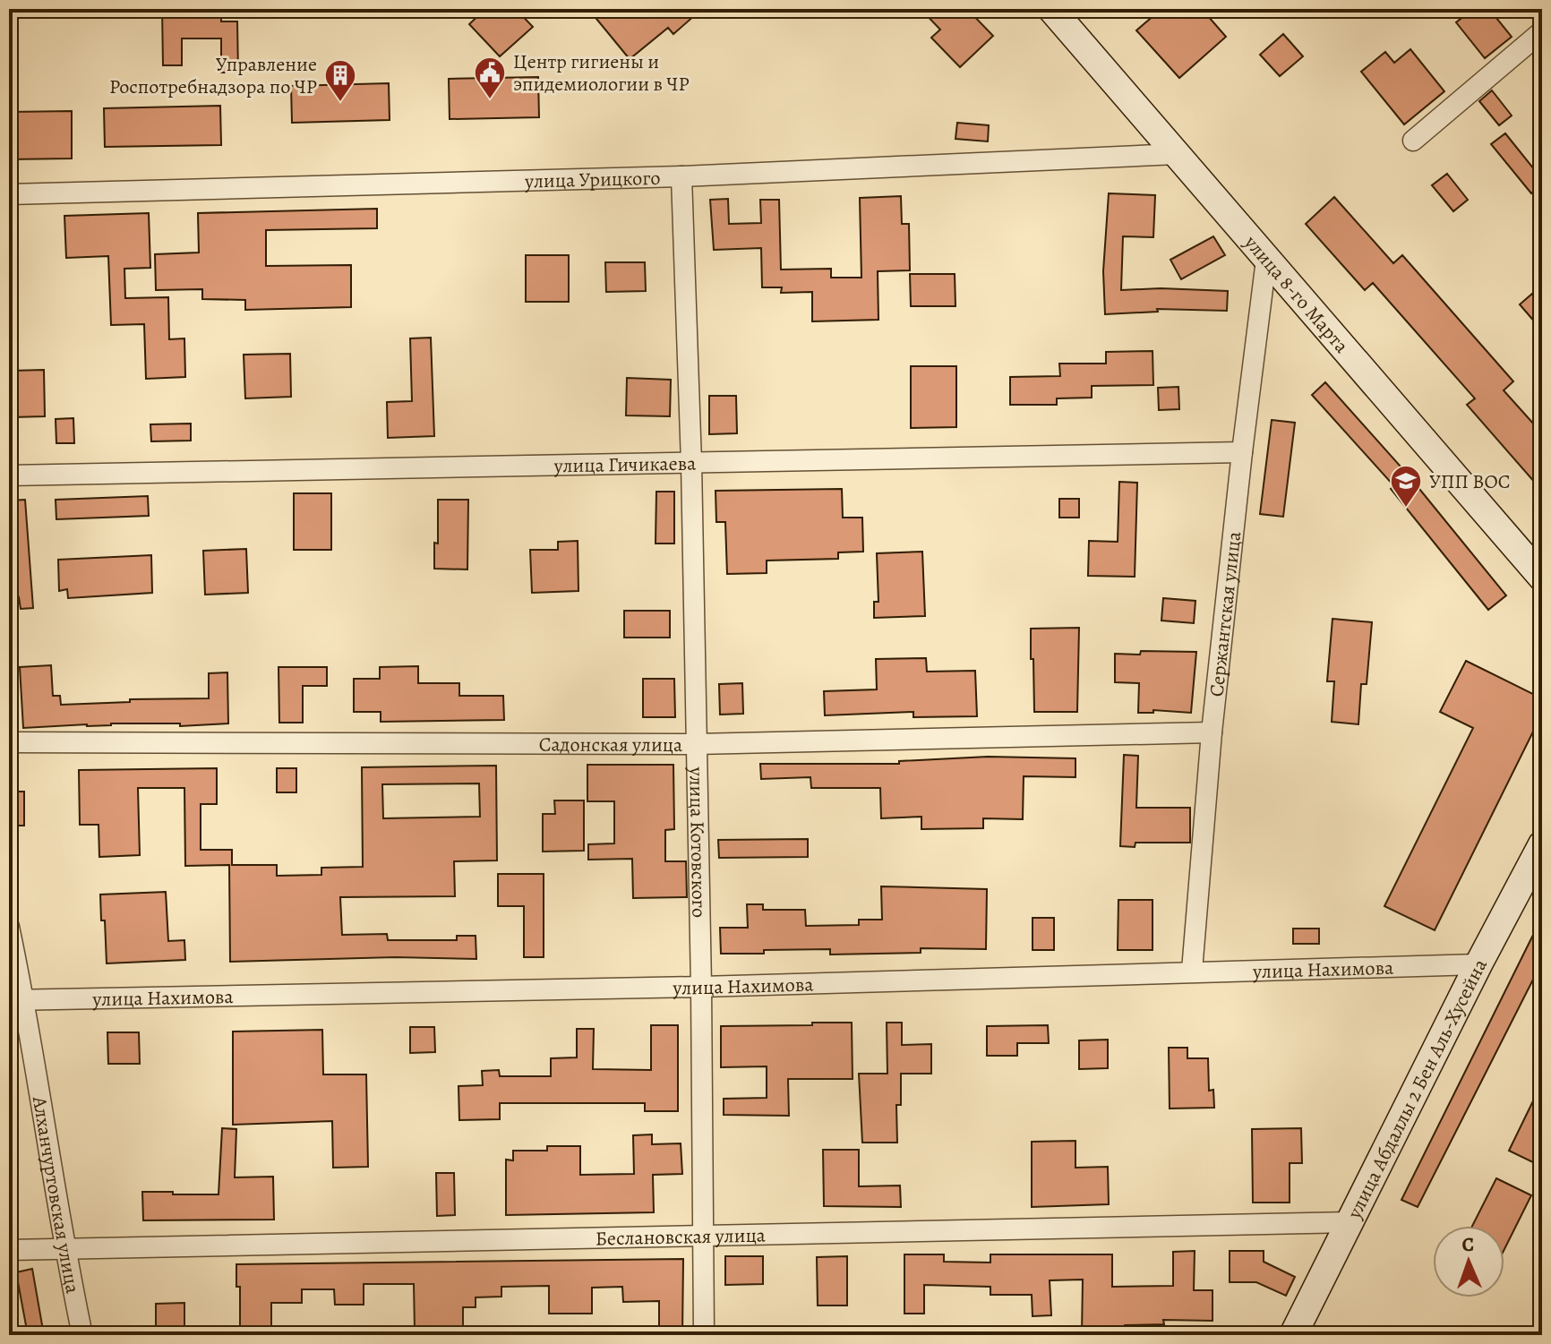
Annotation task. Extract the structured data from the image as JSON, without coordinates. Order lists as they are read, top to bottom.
{
  "streets": {
    "street": [
      "улица Урицкого",
      "улица 8-го Марта",
      "улица Гичикаева",
      "Сержантская улица",
      "Садонская улица",
      "улица Котовского",
      "улица Нахимова",
      "улица Абдаллы 2 Бен Аль-Хусейна",
      "Алханчуртовская улица",
      "Беслановская улица"
    ]
  },
  "crossings": [
    ["улица Урицкого", "улица 8-го Марта"],
    ["улица Урицкого", "улица Котовского"],
    ["улица 8-го Марта", "Сержантская улица"],
    ["улица Гичикаева", "Сержантская улица"],
    ["улица Гичикаева", "улица Котовского"],
    ["Сержантская улица", "Садонская улица"],
    ["Сержантская улица", "улица Нахимова"],
    ["Садонская улица", "улица Котовского"],
    ["улица Котовского", "улица Нахимова"],
    ["улица Котовского", "Беслановская улица"],
    ["улица Нахимова", "улица Абдаллы 2 Бен Аль-Хусейна"],
    ["улица Нахимова", "Алханчуртовская улица"],
    ["улица Абдаллы 2 Бен Аль-Хусейна", "Беслановская улица"],
    ["Алханчуртовская улица", "Беслановская улица"]
  ],
  "places": {
    "public building": ["Центр гигиены и эпидемиологии в ЧР"],
    "building": ["Управление Роспотребнадзора по ЧР"],
    "school or university": ["УПП ВОС"]
  },
  "north": "top"
}
